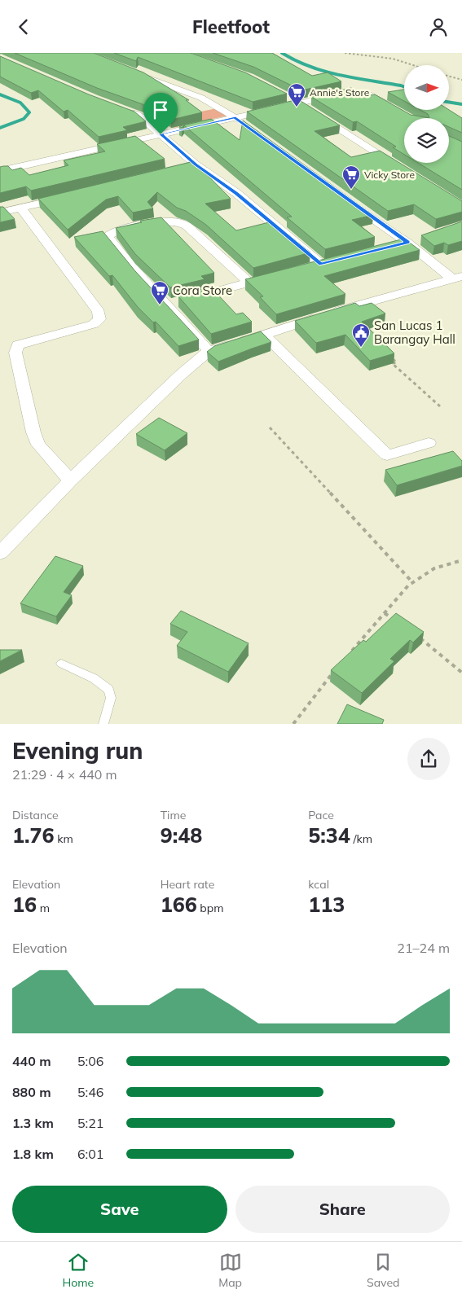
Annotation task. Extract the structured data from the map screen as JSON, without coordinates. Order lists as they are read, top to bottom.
{
  "places": {
    "supermarket": ["Annie's Store", "Vicky Store", "Cora Store"],
    "public building": ["San Lucas 1 Barangay Hall"]
  },
  "north": "right",
  "page": {
    "header": "Fleetfoot",
    "heading": ["Evening run", "21:29 · 4 × 440 m"],
    "stats": [
      ["Distance", "1.76 km"],
      ["Time", "9:48"],
      ["Pace", "5:34 /km"],
      ["Elevation", "16 m"],
      ["Heart rate", "166 bpm"],
      ["kcal", "113"]
    ],
    "chart": ["Elevation", "21–24 m"],
    "list": [
      {
        "name": "440 m",
        "note": "5:06"
      },
      {
        "name": "880 m",
        "note": "5:46"
      },
      {
        "name": "1.3 km",
        "note": "5:21"
      },
      {
        "name": "1.8 km",
        "note": "6:01"
      }
    ],
    "buttons": ["Save", "Share"],
    "tabs": ["Home", "Map", "Saved"]
  }
}
